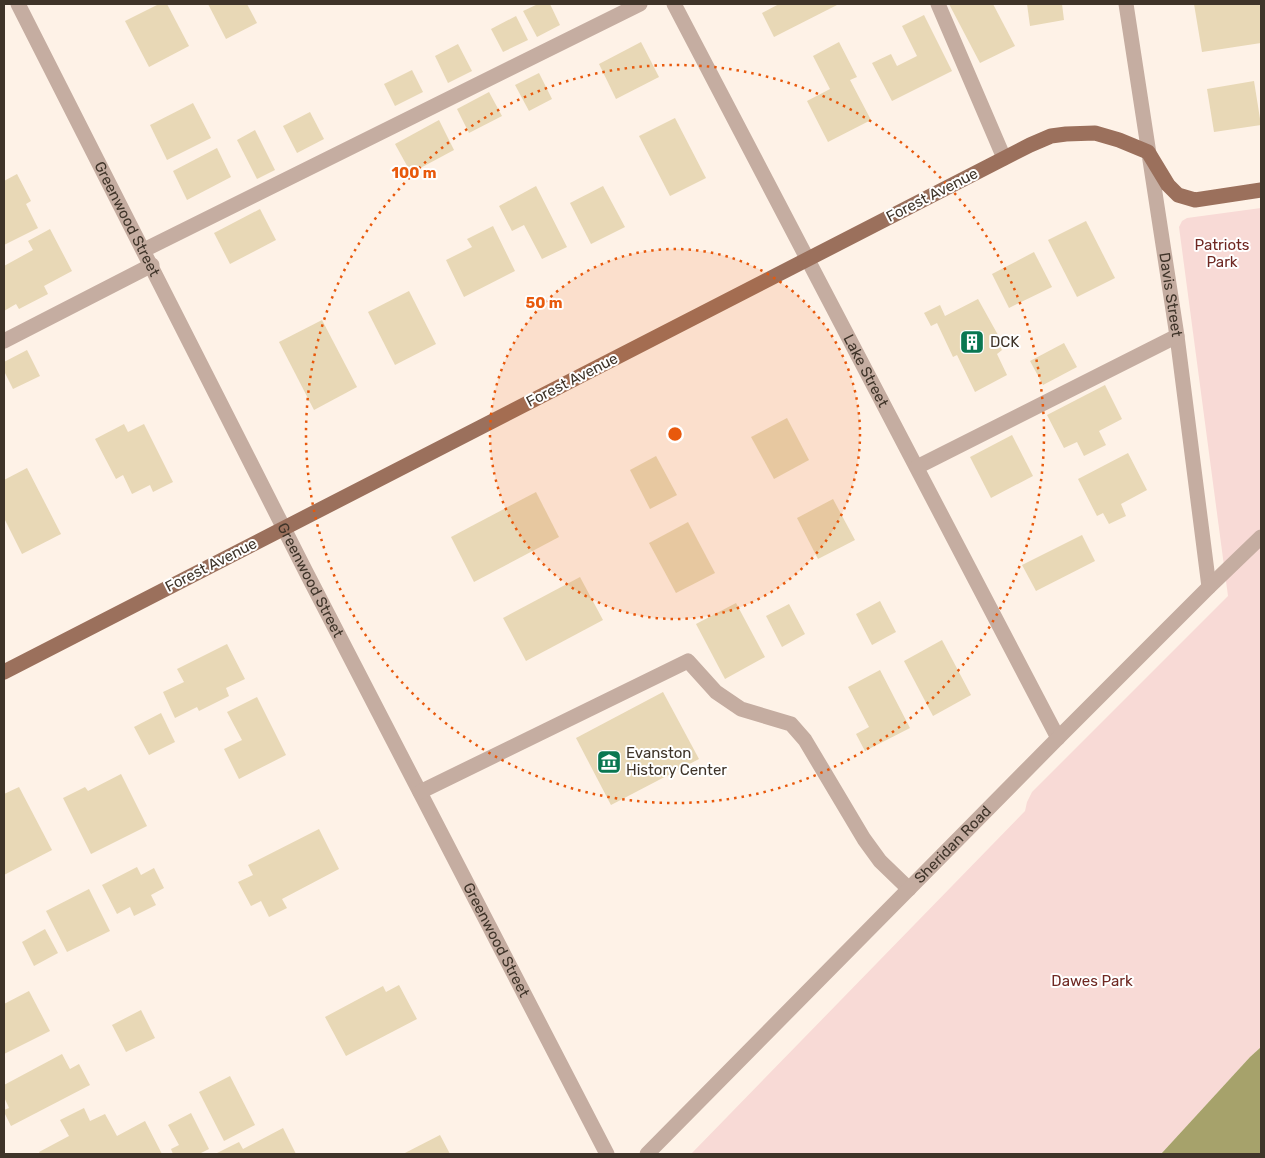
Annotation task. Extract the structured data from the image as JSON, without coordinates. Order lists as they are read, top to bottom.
{
  "streets": {
    "main road": ["Forest Avenue"],
    "street": [
      "Greenwood Street",
      "Davis Street",
      "Lake Street",
      "Sheridan Road"
    ]
  },
  "crossings": [
    ["Forest Avenue", "Greenwood Street"],
    ["Forest Avenue", "Davis Street"],
    ["Forest Avenue", "Lake Street"],
    ["Davis Street", "Sheridan Road"],
    ["Lake Street", "Sheridan Road"]
  ],
  "parks": ["Patriots Park", "Dawes Park"],
  "places": {
    "building": ["DCK"],
    "museum": ["Evanston History Center"]
  },
  "rings": ["100 m", "50 m"]
}
